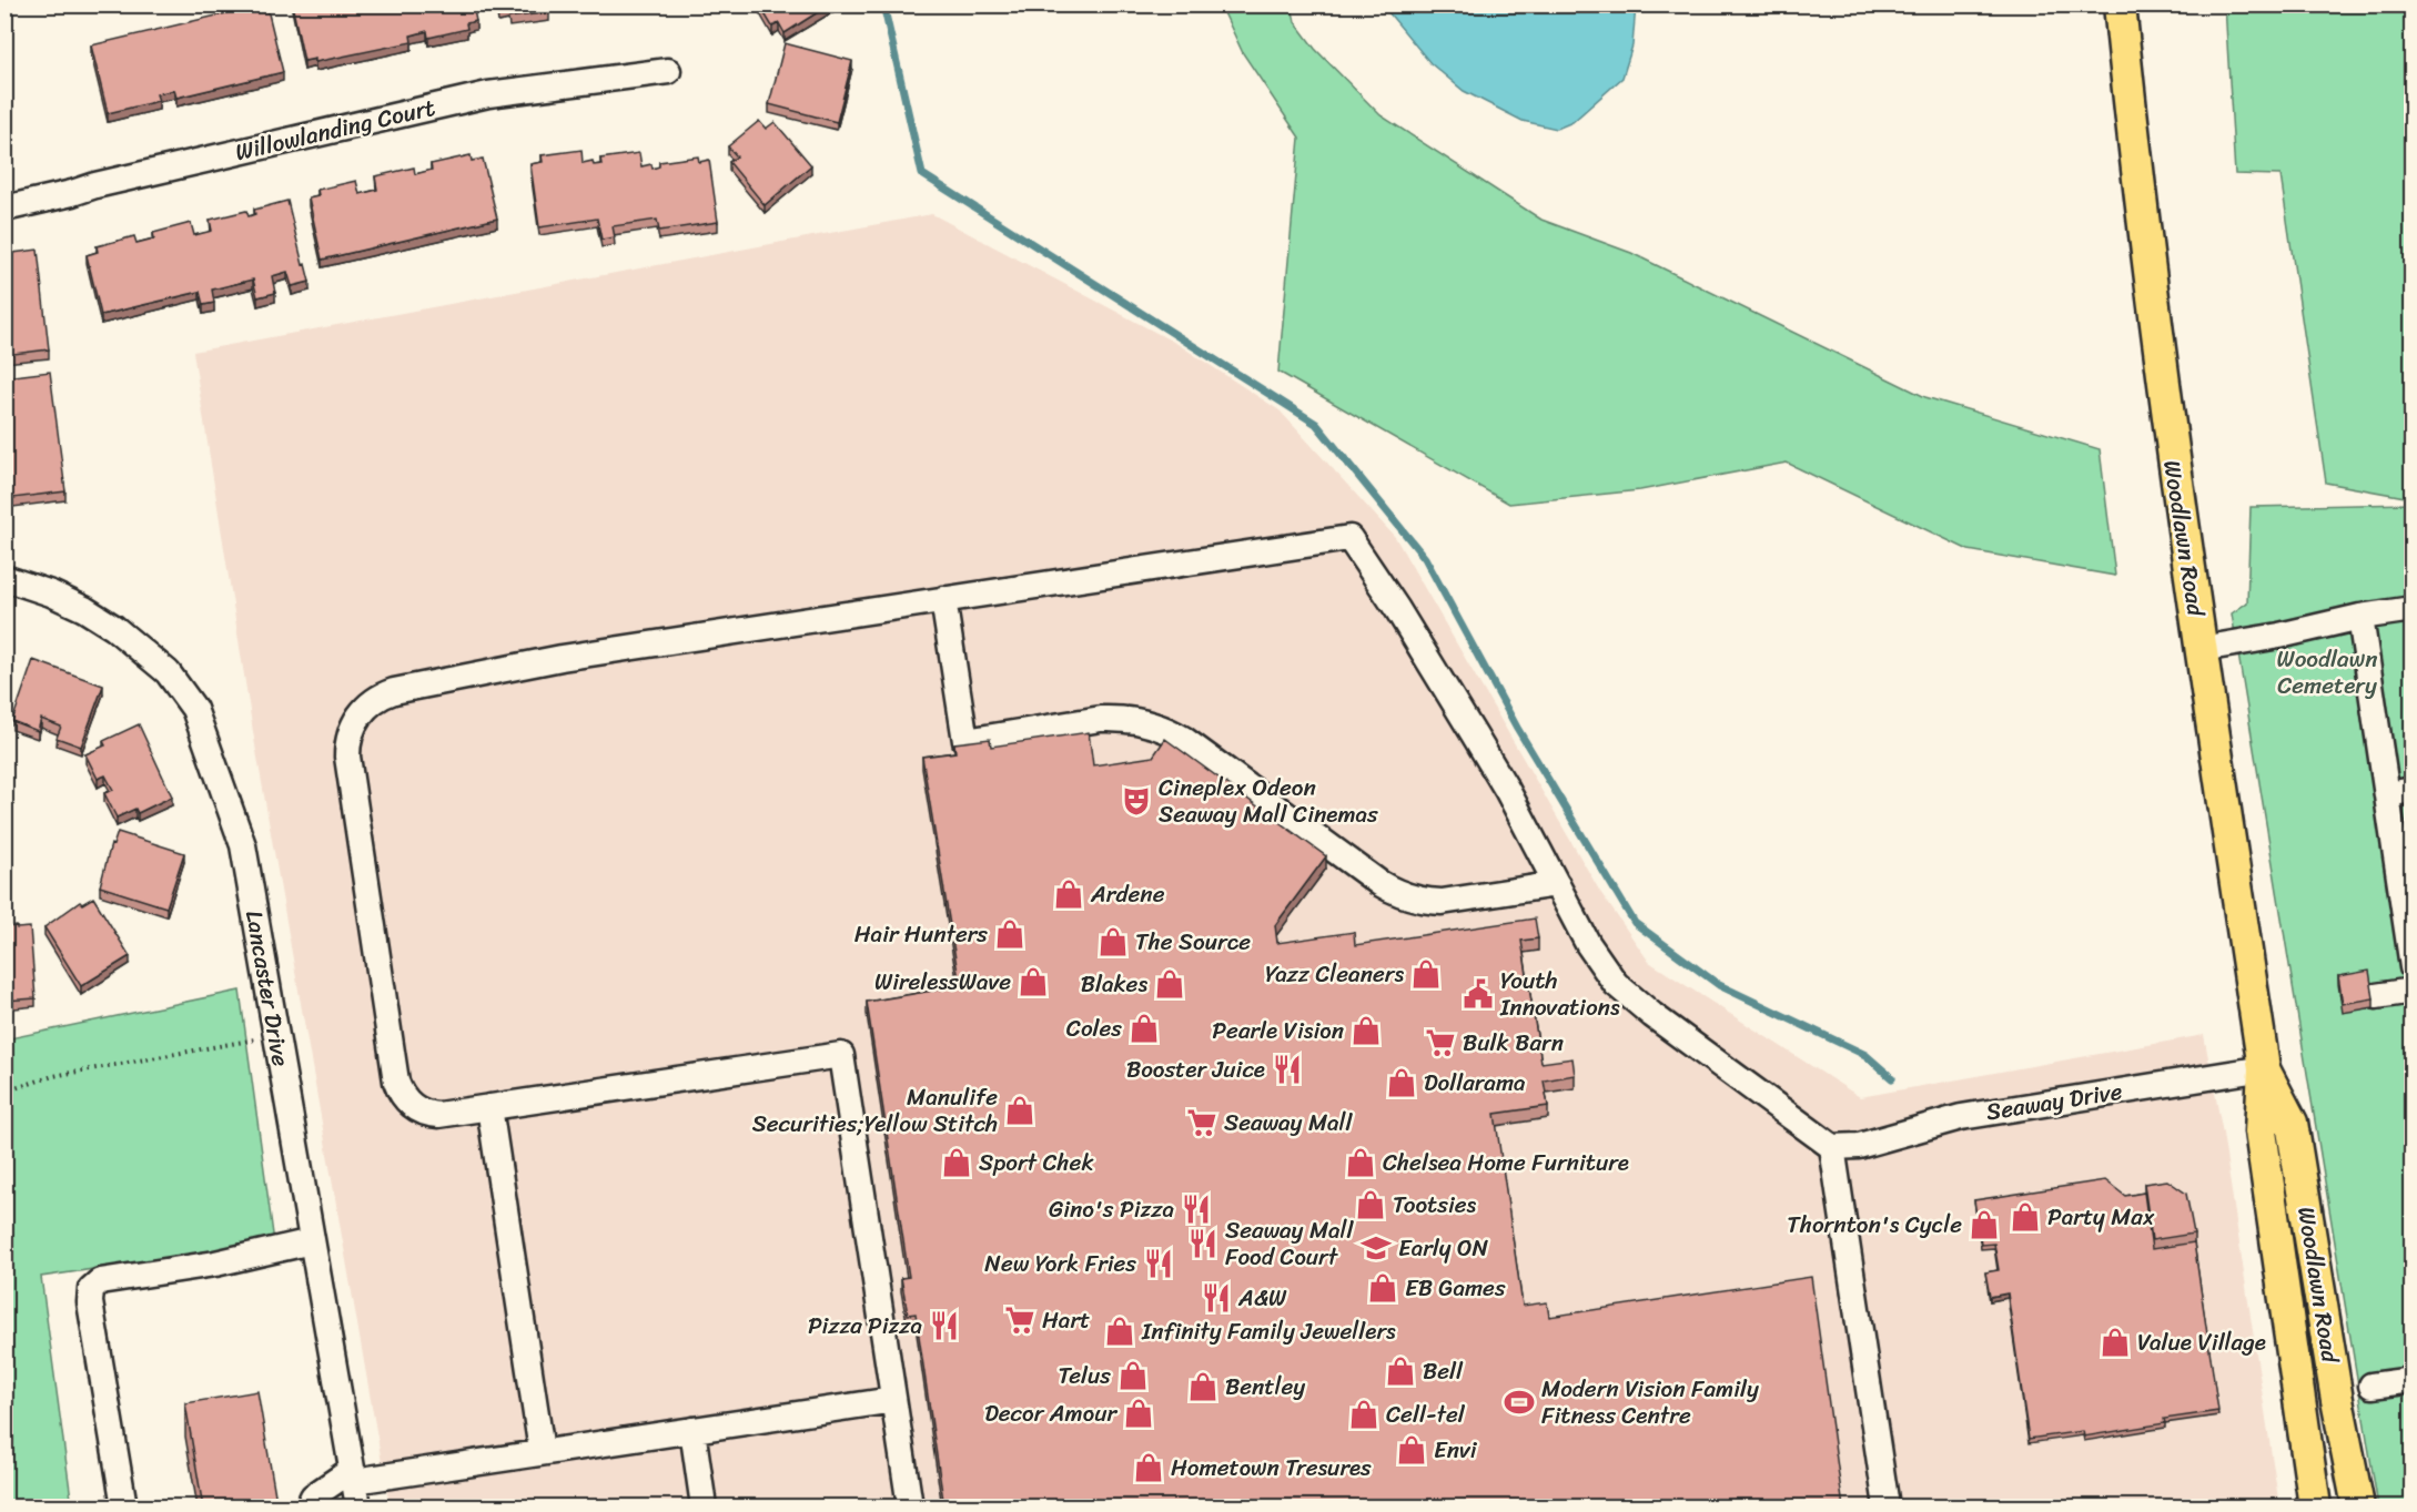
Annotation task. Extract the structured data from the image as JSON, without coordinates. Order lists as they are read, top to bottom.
{
  "streets": {
    "main road": ["Woodlawn Road"],
    "street": ["Willowlanding Court", "Lancaster Drive", "Seaway Drive"]
  },
  "crossings": [
    ["Woodlawn Road", "Seaway Drive"]
  ],
  "parks": ["Woodlawn Cemetery"],
  "places": {
    "theatre": ["Cineplex Odeon Seaway Mall Cinemas"],
    "shop": [
      "Ardene",
      "Hair Hunters",
      "The Source",
      "Yazz Cleaners",
      "WirelessWave",
      "Blakes",
      "Coles",
      "Pearle Vision",
      "Dollarama",
      "Manulife Securities;Yellow Stitch",
      "Sport Chek",
      "Chelsea Home Furniture",
      "Tootsies",
      "Party Max",
      "Thornton's Cycle",
      "EB Games",
      "Infinity Family Jewellers",
      "Value Village",
      "Bell",
      "Telus",
      "Bentley",
      "Decor Amour",
      "Cell-tel",
      "Envi",
      "Hometown Tresures"
    ],
    "public building": ["Youth Innovations"],
    "supermarket": ["Bulk Barn", "Seaway Mall", "Hart"],
    "restaurant": [
      "Booster Juice",
      "Gino's Pizza",
      "Seaway Mall Food Court",
      "New York Fries",
      "A&W",
      "Pizza Pizza"
    ],
    "school or university": ["Early ON"],
    "sports": ["Modern Vision Family Fitness Centre"]
  }
}
